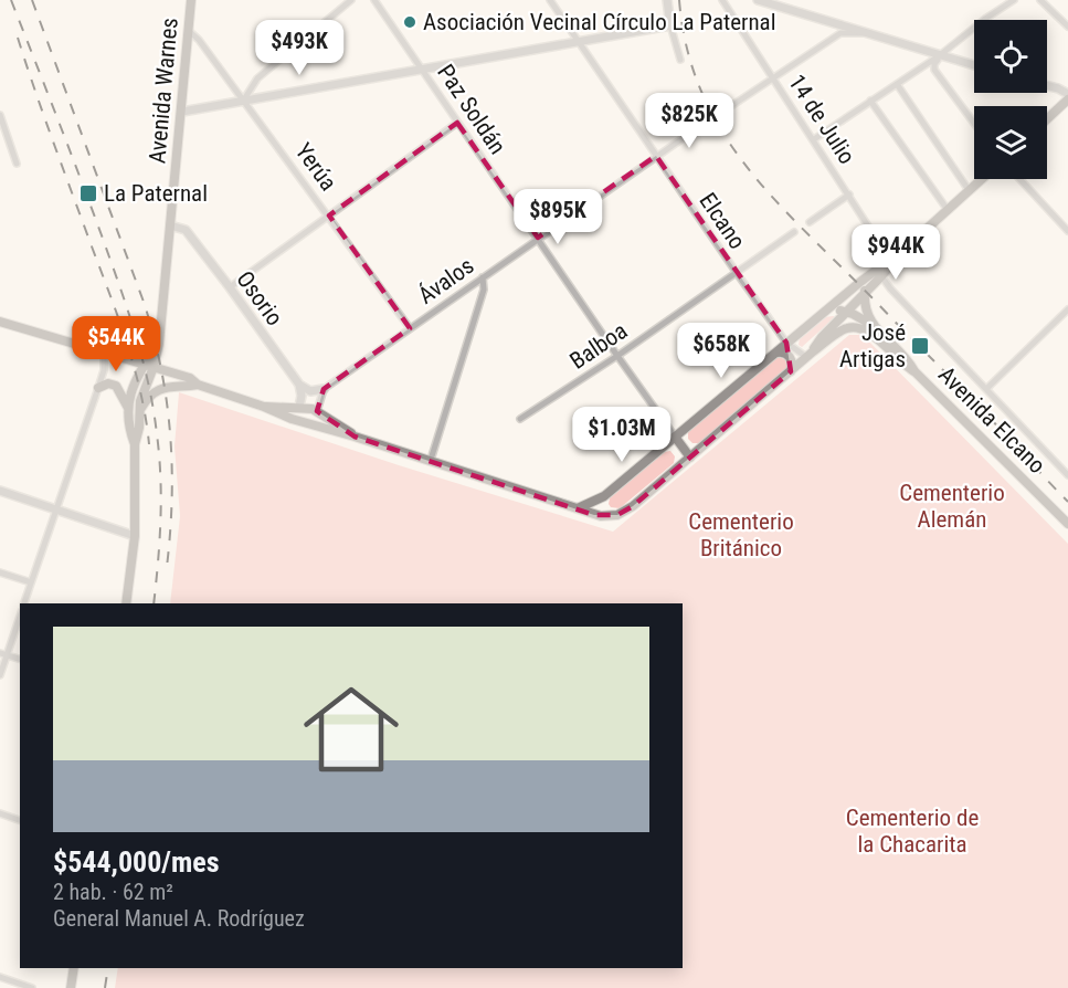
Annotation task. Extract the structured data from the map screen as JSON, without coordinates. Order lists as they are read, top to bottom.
{
  "streets": {
    "main road": ["Avenida Warnes", "Avenida Elcano"],
    "street": [
      "Paz Soldán",
      "14 de Julio",
      "Yerúa",
      "Elcano",
      "Ávalos",
      "Osorio",
      "Balboa"
    ]
  },
  "crossings": [
    ["Avenida Warnes", "Yerúa"],
    ["Avenida Warnes", "Osorio"],
    ["Paz Soldán", "Ávalos"],
    ["Paz Soldán", "Balboa"],
    ["Yerúa", "Ávalos"],
    ["Elcano", "Ávalos"],
    ["Elcano", "Balboa"]
  ],
  "parks": ["Cementerio Alemán", "Cementerio Británico", "Cementerio de la Chacarita"],
  "places": {
    "other": ["Asociación Vecinal Círculo La Paternal"],
    "transit": ["La Paternal", "José Artigas"]
  },
  "page": {
    "price": [
      "$493K",
      "$825K",
      "$895K",
      "$944K",
      "$544K",
      "$658K",
      "$1.03M"
    ],
    "list": [
      {
        "name": "$544,000/mes",
        "note": "2 hab. · 62 m² · General Manuel A. Rodríguez"
      }
    ]
  }
}
